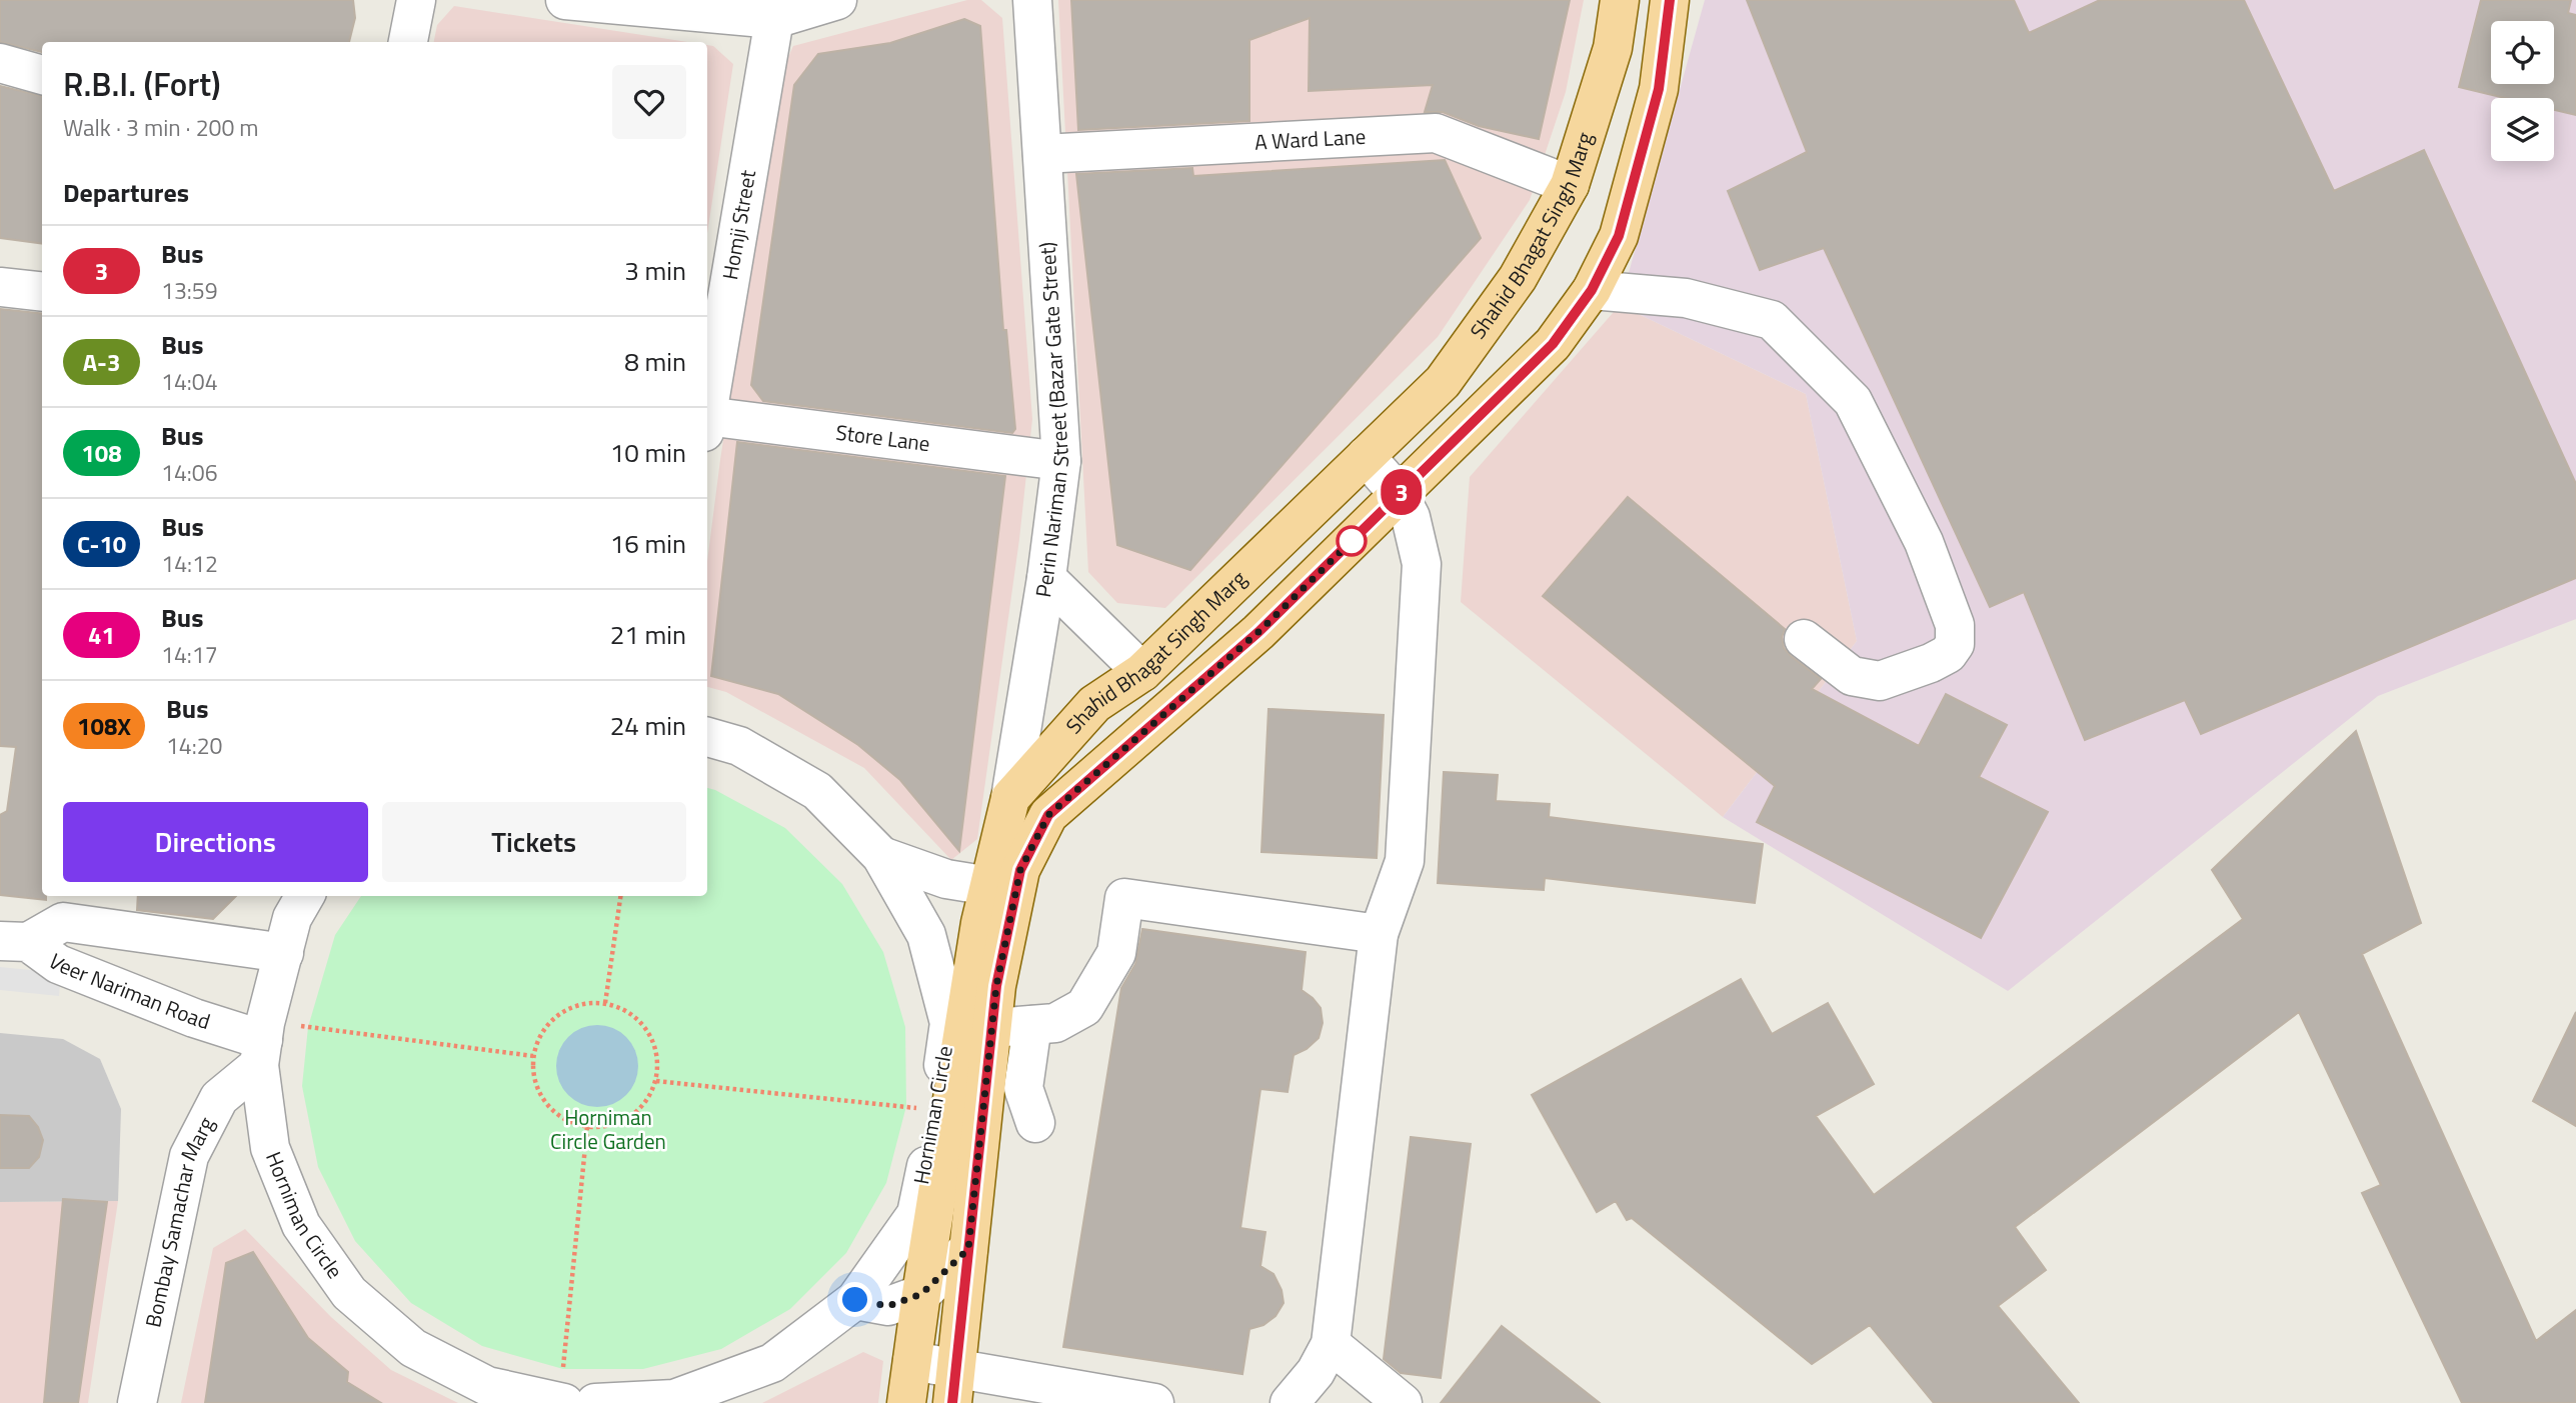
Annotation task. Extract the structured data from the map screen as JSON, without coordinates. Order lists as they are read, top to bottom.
{
  "streets": {
    "main road": ["Shahid Bhagat Singh Marg"],
    "street": [
      "A Ward Lane",
      "Homji Street",
      "Perin Nariman Street (Bazar Gate Street)",
      "Store Lane",
      "Veer Nariman Road",
      "Horniman Circle",
      "Bombay Samachar Marg"
    ]
  },
  "crossings": [
    ["A Ward Lane", "Shahid Bhagat Singh Marg"],
    ["A Ward Lane", "Perin Nariman Street (Bazar Gate Street)"],
    ["Shahid Bhagat Singh Marg", "Perin Nariman Street (Bazar Gate Street)"],
    ["Perin Nariman Street (Bazar Gate Street)", "Store Lane"],
    ["Veer Nariman Road", "Horniman Circle"],
    ["Veer Nariman Road", "Bombay Samachar Marg"],
    ["Horniman Circle", "Bombay Samachar Marg"]
  ],
  "parks": ["Horniman Circle Garden"],
  "lines": ["bus line 3"],
  "page": {
    "on_map": "3",
    "heading": [
      ["R.B.I. (Fort)", "Walk · 3 min · 200 m"],
      "Departures"
    ],
    "list": [
      {
        "mark": "3",
        "name": "Bus",
        "note": "13:59",
        "value": "3 min"
      },
      {
        "mark": "A-3",
        "name": "Bus",
        "note": "14:04",
        "value": "8 min"
      },
      {
        "mark": "108",
        "name": "Bus",
        "note": "14:06",
        "value": "10 min"
      },
      {
        "mark": "C-10",
        "name": "Bus",
        "note": "14:12",
        "value": "16 min"
      },
      {
        "mark": "41",
        "name": "Bus",
        "note": "14:17",
        "value": "21 min"
      },
      {
        "mark": "108X",
        "name": "Bus",
        "note": "14:20",
        "value": "24 min"
      }
    ],
    "buttons": ["Directions", "Tickets"]
  }
}
